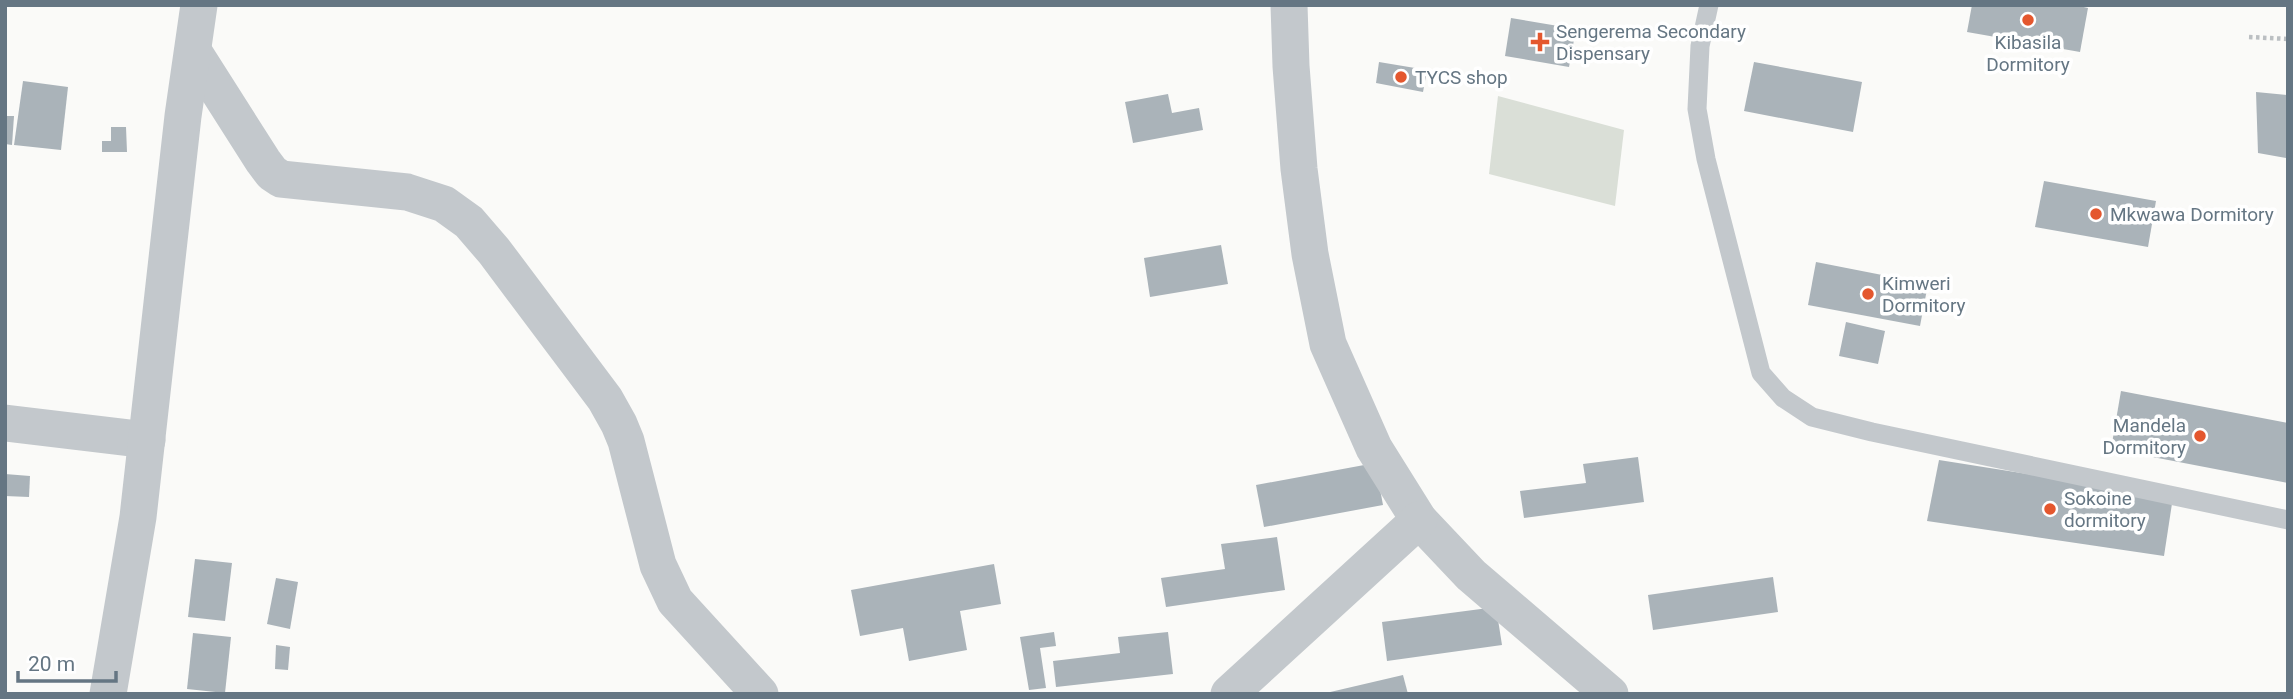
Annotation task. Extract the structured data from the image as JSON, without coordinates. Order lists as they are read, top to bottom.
{
  "places": {
    "other": [
      "Kibasila Dormitory",
      "TYCS shop",
      "Mkwawa Dormitory",
      "Kimweri Dormitory",
      "Mandela Dormitory",
      "Sokoine dormitory"
    ],
    "health": ["Sengerema Secondary Dispensary"]
  },
  "scale_bar": "20 m"
}
